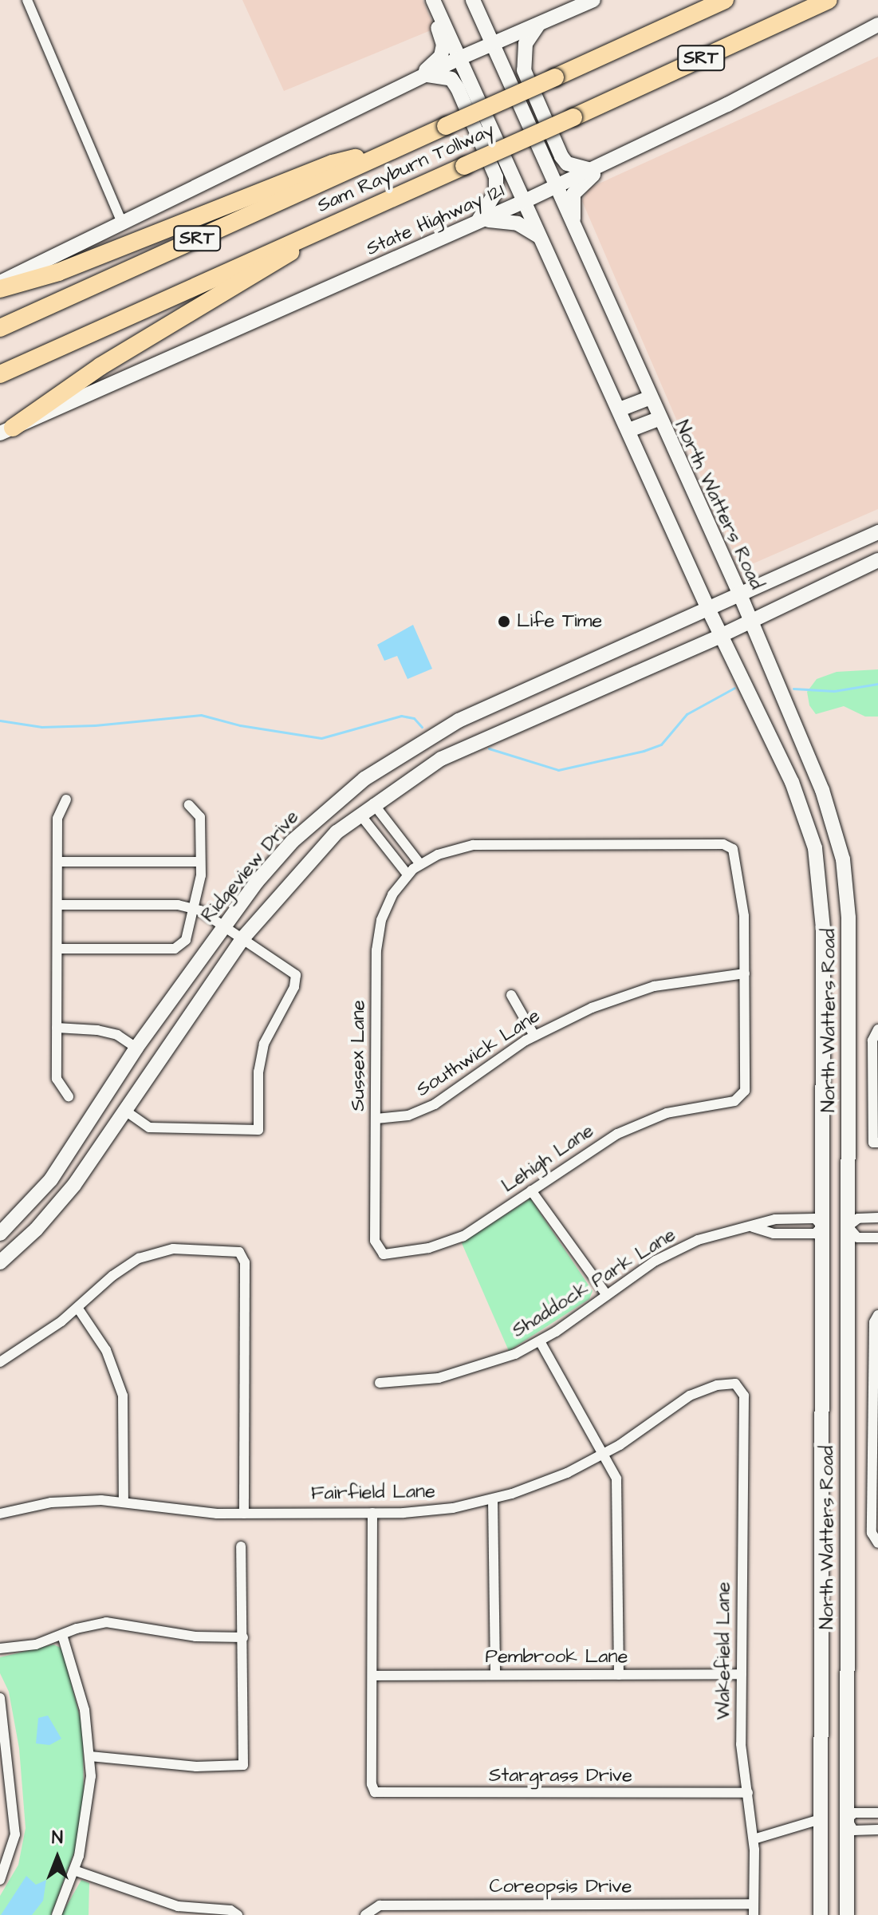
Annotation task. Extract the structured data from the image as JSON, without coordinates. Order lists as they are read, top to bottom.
{
  "streets": {
    "highway": ["SRT", "Sam Rayburn Tollway"],
    "main road": ["State Highway 121", "North Watters Road", "Ridgeview Drive"],
    "street": [
      "Southwick Lane",
      "Sussex Lane",
      "Lehigh Lane",
      "Shaddock Park Lane",
      "Fairfield Lane",
      "Wakefield Lane",
      "Pembrook Lane",
      "Stargrass Drive",
      "Coreopsis Drive"
    ]
  },
  "crossings": [
    ["State Highway 121", "North Watters Road"],
    ["North Watters Road", "Ridgeview Drive"],
    ["North Watters Road", "Shaddock Park Lane"],
    ["Southwick Lane", "Sussex Lane"],
    ["Southwick Lane", "Lehigh Lane"],
    ["Sussex Lane", "Lehigh Lane"],
    ["Fairfield Lane", "Wakefield Lane"],
    ["Wakefield Lane", "Pembrook Lane"],
    ["Wakefield Lane", "Stargrass Drive"],
    ["Wakefield Lane", "Coreopsis Drive"],
    ["Pembrook Lane", "Stargrass Drive"]
  ],
  "places": ["Life Time"],
  "north": "top"
}
